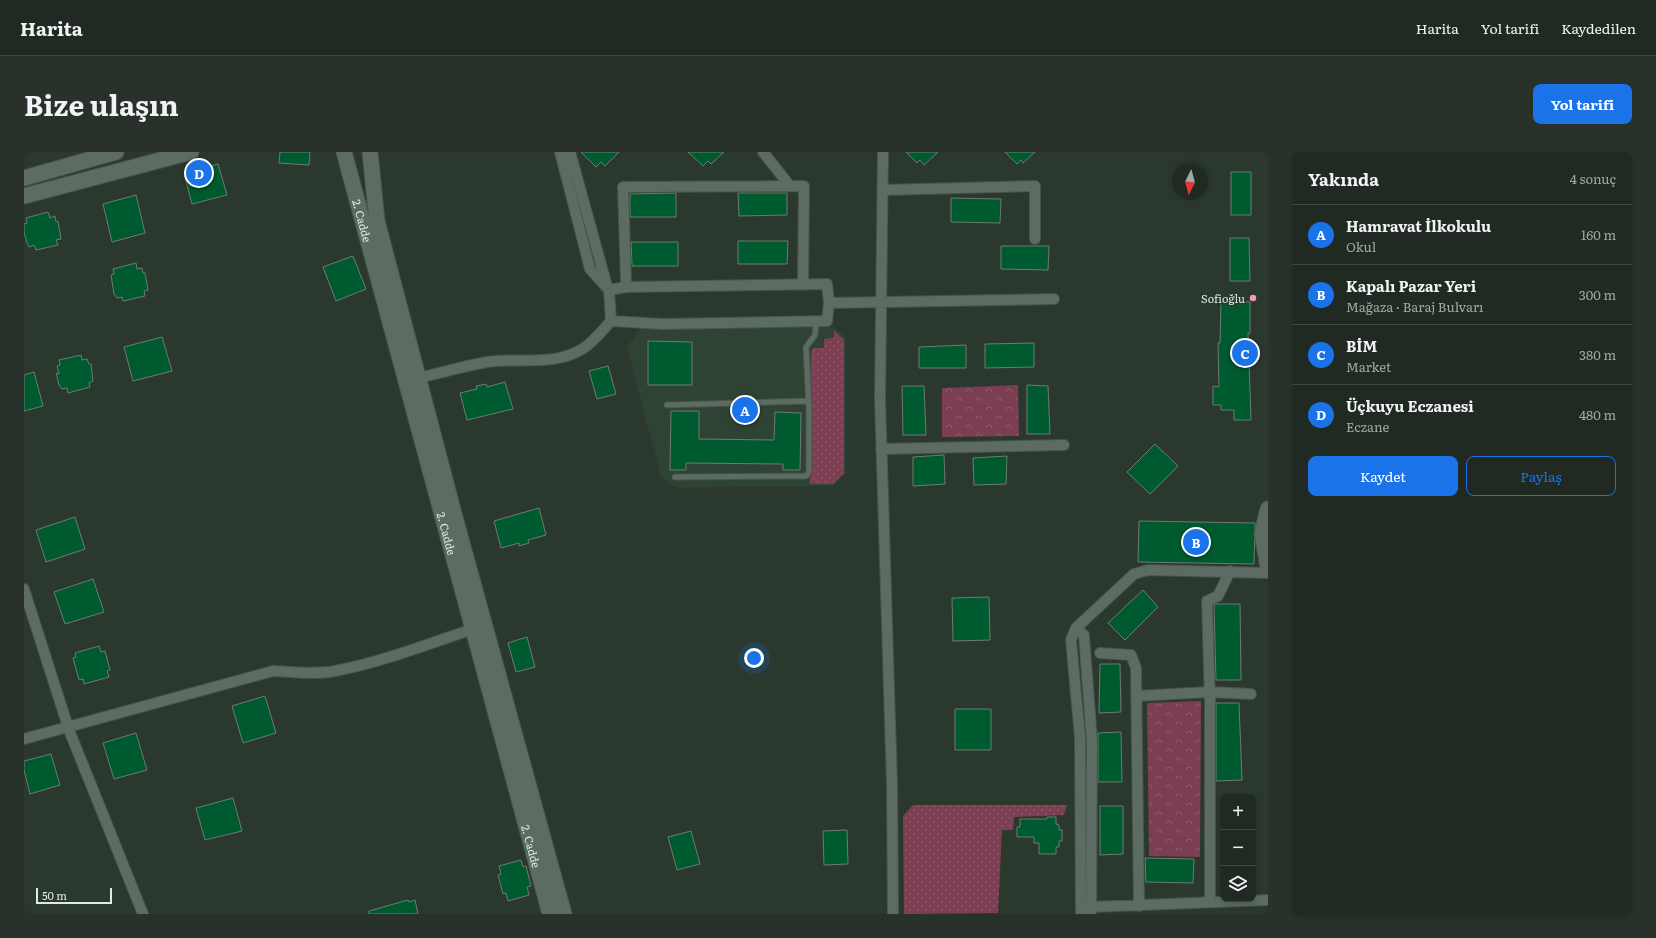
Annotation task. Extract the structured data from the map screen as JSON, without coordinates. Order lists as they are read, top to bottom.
{
  "streets": {
    "main road": ["2. Cadde"]
  },
  "places": ["Sofioğlu"],
  "scale_bar": "50 m",
  "north": "bottom",
  "page": {
    "header": "Harita",
    "nav": ["Harita", "Yol tarifi", "Kaydedilen"],
    "title": "Bize ulaşın",
    "buttons": [
      "Yol tarifi",
      ["Kaydet", "Paylaş"]
    ],
    "heading": ["Yakında", "4 sonuç"],
    "pins": [
      "D",
      "C",
      "A",
      "B"
    ],
    "list": [
      {
        "mark": "A",
        "name": "Hamravat İlkokulu",
        "note": "Okul",
        "value": "160 m"
      },
      {
        "mark": "B",
        "name": "Kapalı Pazar Yeri",
        "note": "Mağaza · Baraj Bulvarı",
        "value": "300 m"
      },
      {
        "mark": "C",
        "name": "BİM",
        "note": "Market",
        "value": "380 m"
      },
      {
        "mark": "D",
        "name": "Üçkuyu Eczanesi",
        "note": "Eczane",
        "value": "480 m"
      }
    ],
    "map_buttons": ["+", "−"],
    "scale": "50 m"
  }
}
